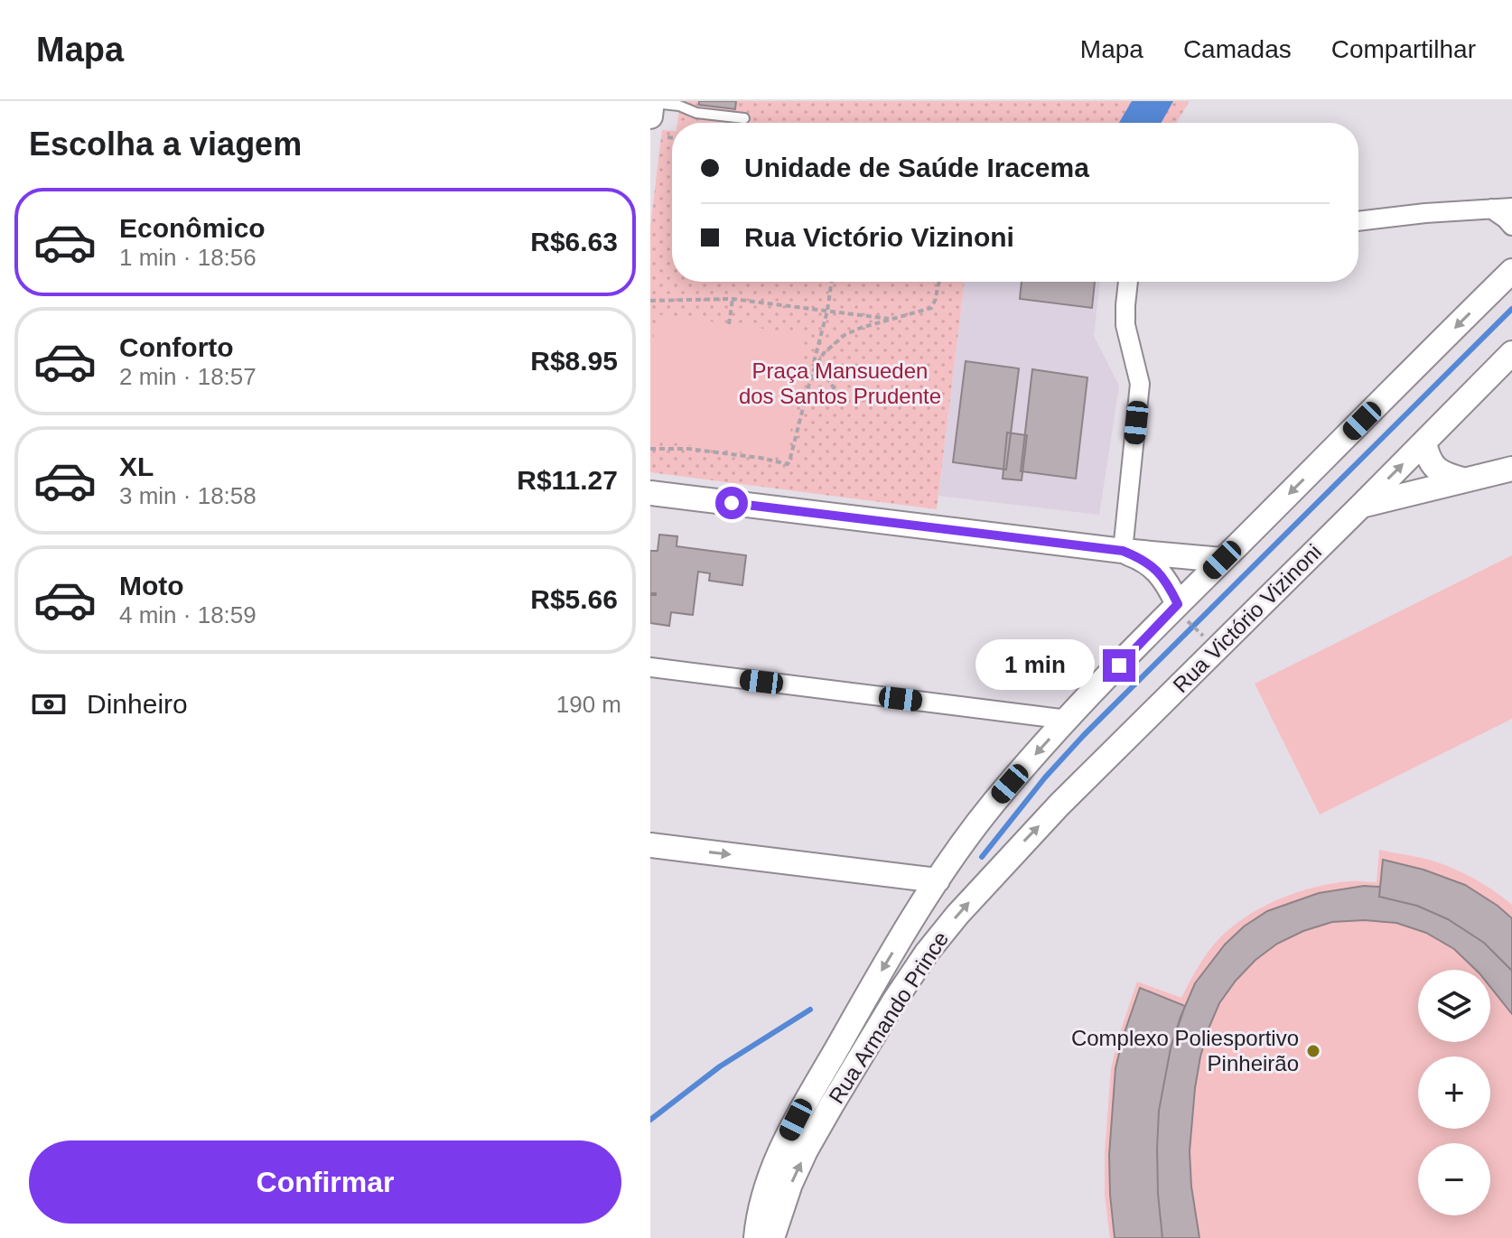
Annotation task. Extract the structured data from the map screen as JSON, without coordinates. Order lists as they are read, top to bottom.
{
  "streets": {
    "street": ["Rua Victório Vizinoni", "Rua Armando Prince"]
  },
  "crossings": [
    ["Rua Victório Vizinoni", "Rua Armando Prince"]
  ],
  "parks": ["Praça Mansueden dos Santos Prudente"],
  "places": ["Complexo Poliesportivo Pinheirão"],
  "page": {
    "header": "Mapa",
    "nav": ["Mapa", "Camadas", "Compartilhar"],
    "heading": "Escolha a viagem",
    "banner": ["Unidade de Saúde Iracema", "Rua Victório Vizinoni"],
    "list": [
      {
        "name": "Econômico",
        "note": "1 min · 18:56",
        "value": "R$6.63"
      },
      {
        "name": "Conforto",
        "note": "2 min · 18:57",
        "value": "R$8.95"
      },
      {
        "name": "XL",
        "note": "3 min · 18:58",
        "value": "R$11.27"
      },
      {
        "name": "Moto",
        "note": "4 min · 18:59",
        "value": "R$5.66"
      }
    ],
    "bubble": "1 min",
    "pay": ["Dinheiro", "190 m"],
    "map_buttons": ["+", "−"],
    "buttons": "Confirmar"
  }
}
